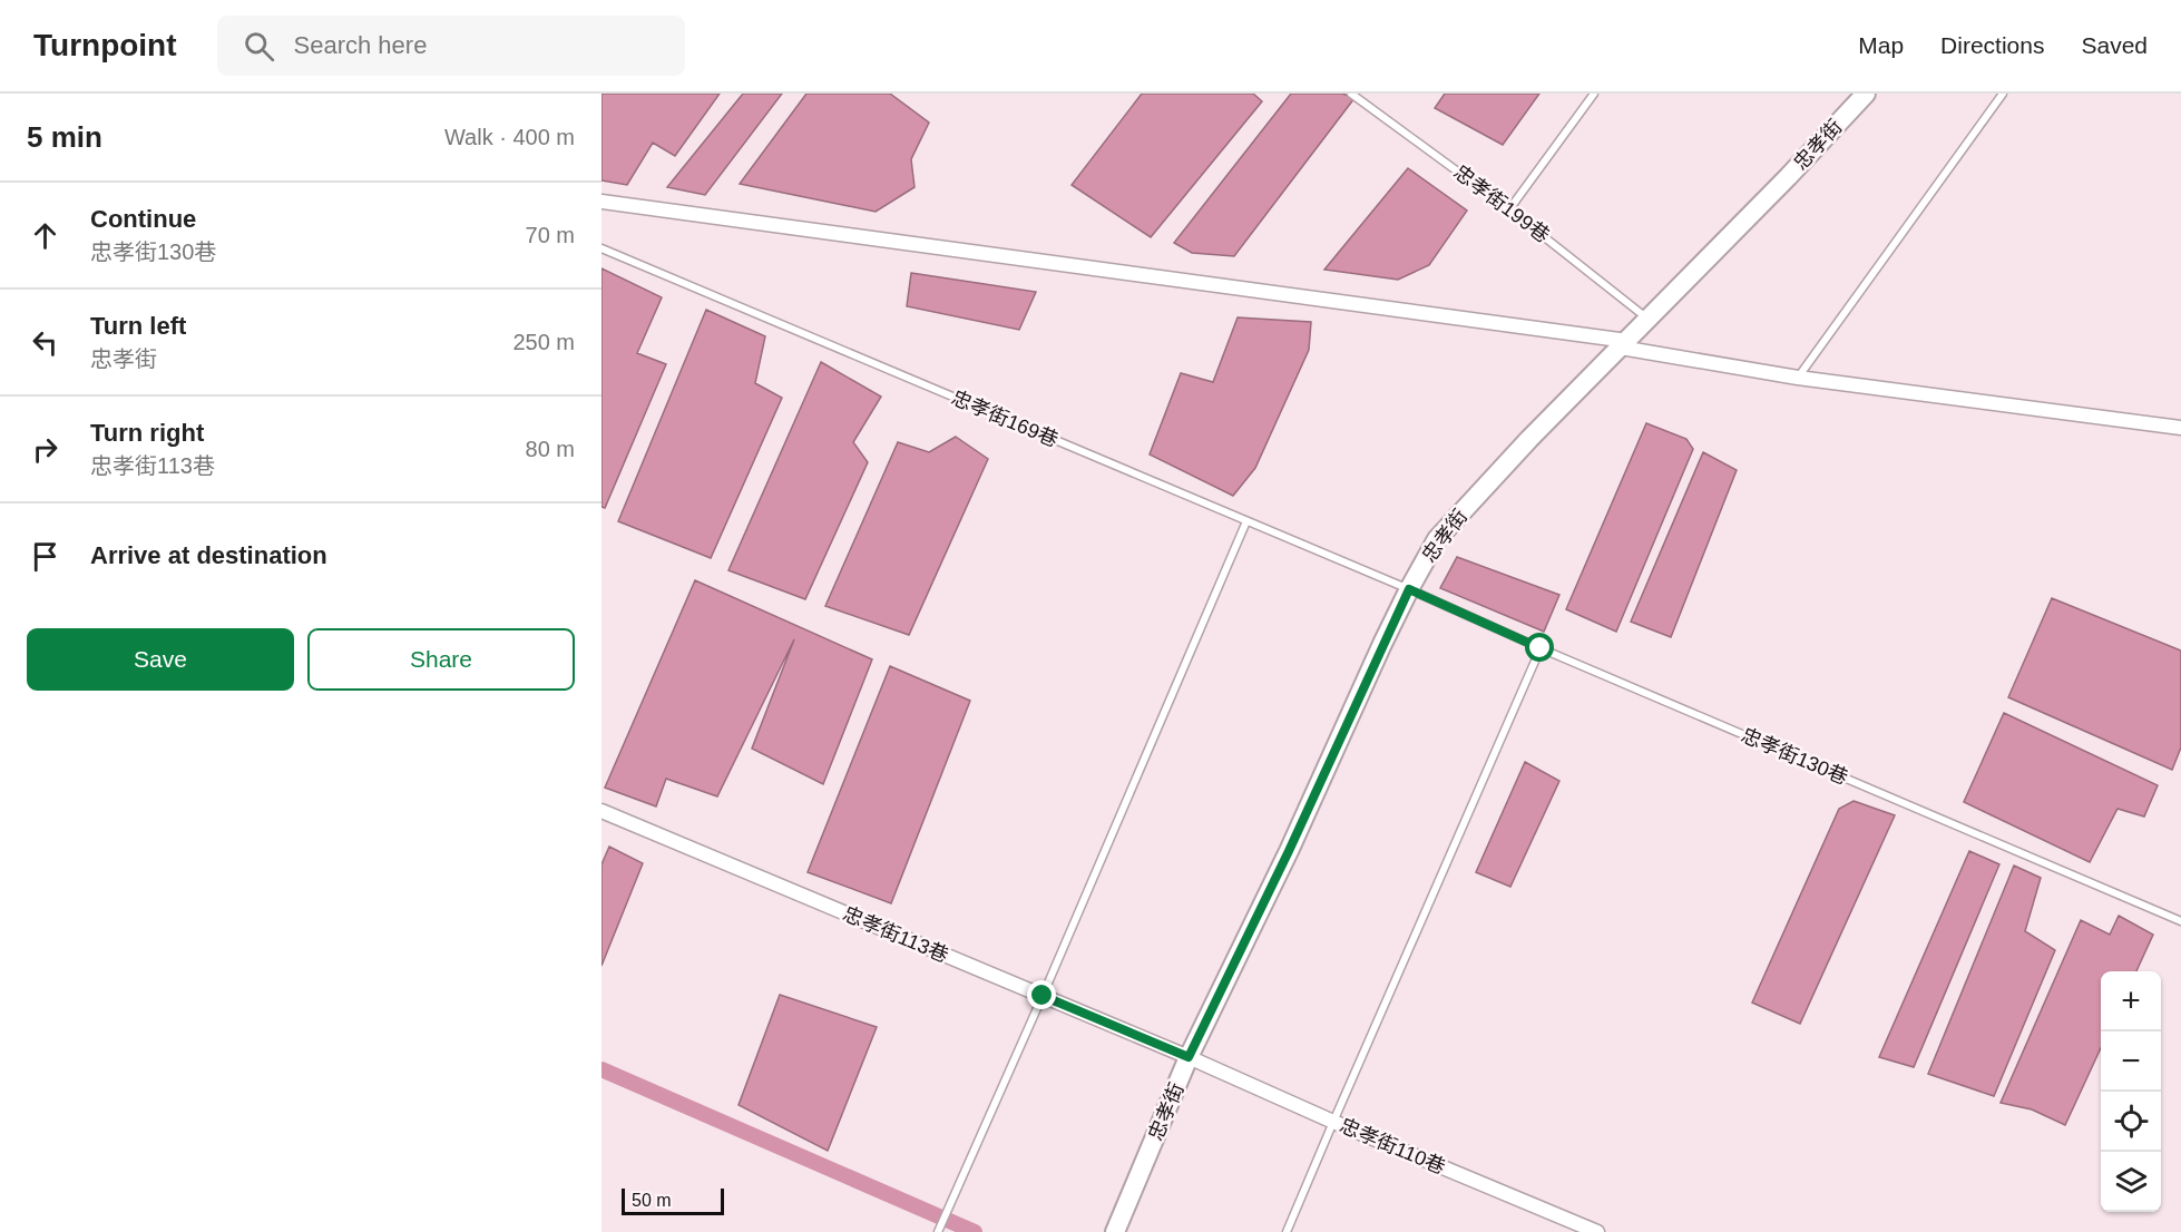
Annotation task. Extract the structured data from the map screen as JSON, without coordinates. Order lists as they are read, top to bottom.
{
  "streets": {
    "street": ["忠孝街", "忠孝街113巷", "忠孝街110巷"],
    "lane": ["忠孝街199巷", "忠孝街169巷", "忠孝街130巷"]
  },
  "crossings": [
    ["忠孝街", "忠孝街199巷"],
    ["忠孝街", "忠孝街169巷"],
    ["忠孝街", "忠孝街130巷"],
    ["忠孝街", "忠孝街113巷"],
    ["忠孝街", "忠孝街110巷"],
    ["忠孝街169巷", "忠孝街130巷"],
    ["忠孝街113巷", "忠孝街110巷"]
  ],
  "scale_bar": "50 m",
  "page": {
    "header": "Turnpoint",
    "search": "Search here",
    "nav": ["Map", "Directions", "Saved"],
    "heading": ["5 min", "Walk · 400 m"],
    "list": [
      ["Continue", "忠孝街130巷", "70 m"],
      ["Turn left", "忠孝街", "250 m"],
      ["Turn right", "忠孝街113巷", "80 m"],
      "Arrive at destination"
    ],
    "buttons": ["Save", "Share"],
    "map_buttons": ["+", "−"],
    "scale": "50 m"
  }
}
